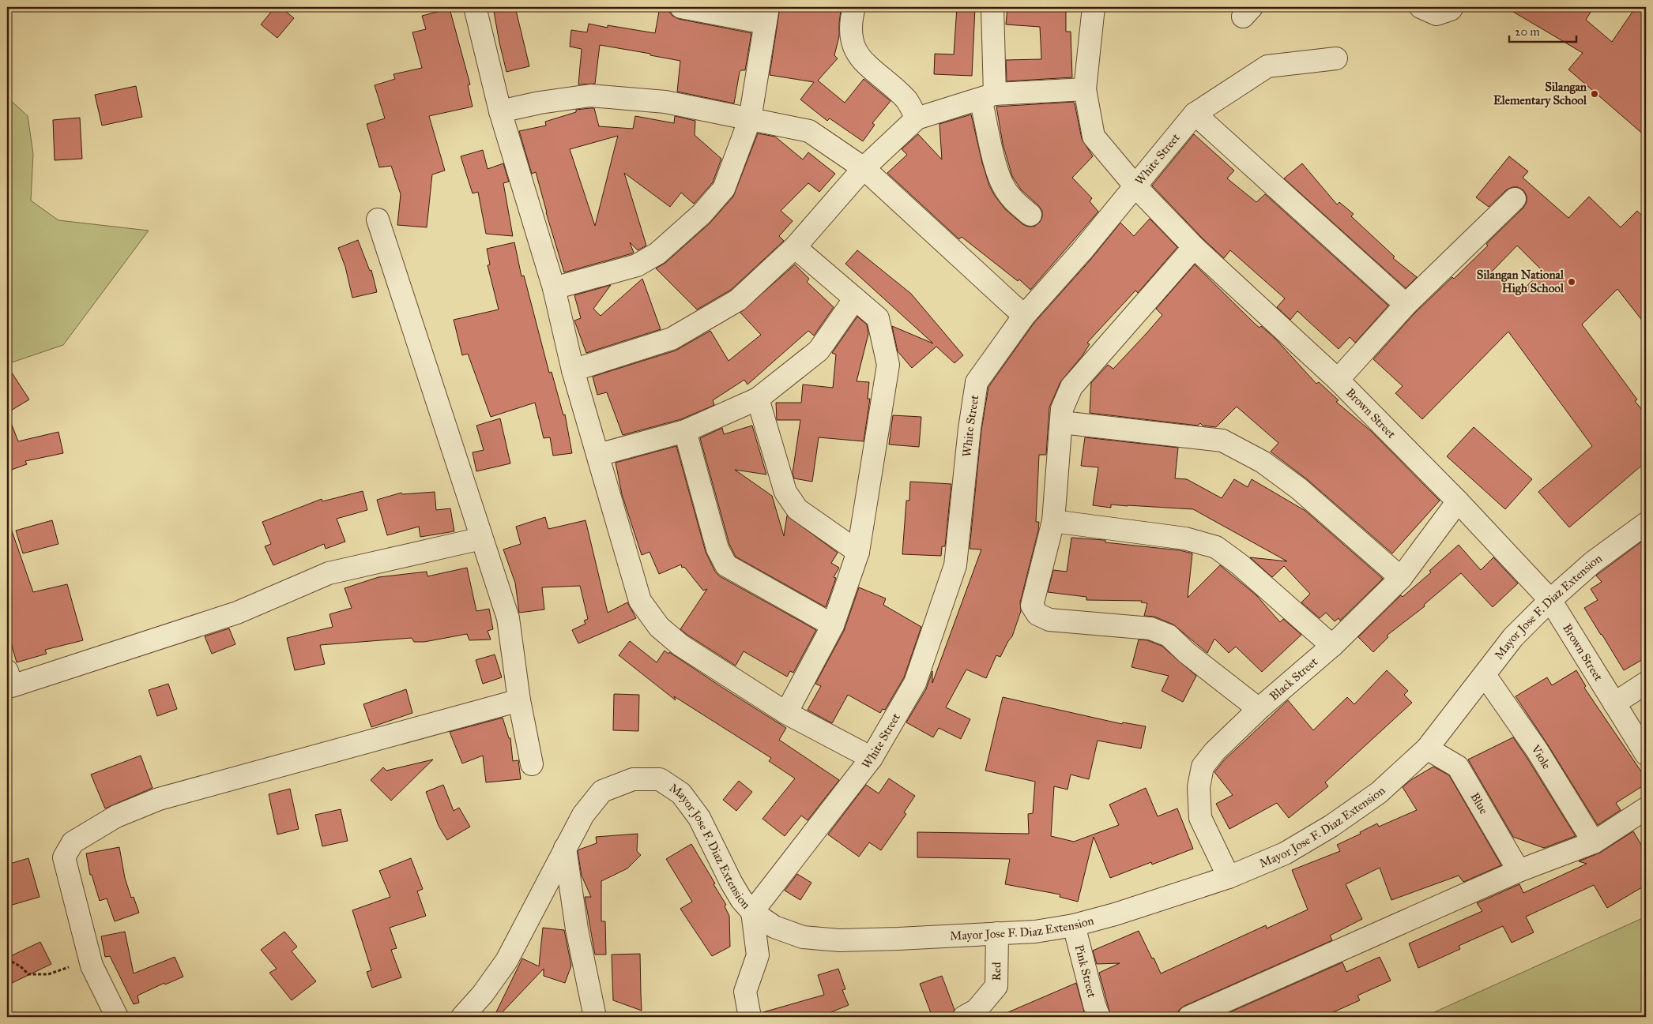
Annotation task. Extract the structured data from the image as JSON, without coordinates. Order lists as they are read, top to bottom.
{
  "streets": {
    "street": [
      "White Street",
      "Brown Street",
      "Mayor Jose F. Diaz Extension",
      "Black Street",
      "Viole",
      "Blue",
      "Red",
      "Pink Street"
    ]
  },
  "crossings": [
    ["White Street", "Brown Street"],
    ["White Street", "Mayor Jose F. Diaz Extension"],
    ["Brown Street", "Mayor Jose F. Diaz Extension"],
    ["Brown Street", "Black Street"],
    ["Mayor Jose F. Diaz Extension", "Black Street"],
    ["Mayor Jose F. Diaz Extension", "Viole"],
    ["Mayor Jose F. Diaz Extension", "Blue"],
    ["Mayor Jose F. Diaz Extension", "Red"],
    ["Mayor Jose F. Diaz Extension", "Pink Street"]
  ],
  "places": ["Silangan Elementary School", "Silangan National High School"],
  "scale_bar": "20 m"
}
